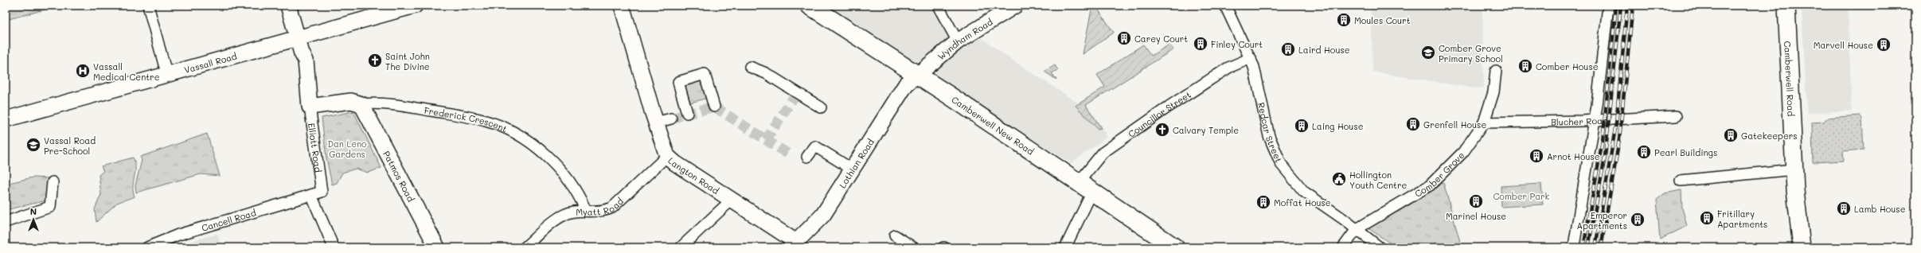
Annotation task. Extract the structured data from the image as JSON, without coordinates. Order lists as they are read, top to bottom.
{
  "streets": {
    "highway": ["Camberwell New Road"],
    "main road": ["Camberwell Road"],
    "street": [
      "Wyndham Road",
      "Vassall Road",
      "Councillor Street",
      "Frederick Crescent",
      "Blucher Road",
      "Redcar Street",
      "Elliott Road",
      "Lothian Road",
      "Comber Grove",
      "Langton Road",
      "Patmos Road",
      "Myatt Road",
      "Cancell Road"
    ]
  },
  "crossings": [
    ["Wyndham Road", "Camberwell New Road"],
    ["Wyndham Road", "Lothian Road"],
    ["Vassall Road", "Elliott Road"],
    ["Councillor Street", "Camberwell New Road"],
    ["Councillor Street", "Redcar Street"],
    ["Frederick Crescent", "Elliott Road"],
    ["Frederick Crescent", "Patmos Road"],
    ["Frederick Crescent", "Myatt Road"],
    ["Blucher Road", "Comber Grove"],
    ["Camberwell New Road", "Lothian Road"],
    ["Redcar Street", "Comber Grove"],
    ["Elliott Road", "Cancell Road"],
    ["Lothian Road", "Langton Road"],
    ["Langton Road", "Myatt Road"]
  ],
  "parks": ["Dan Leno Gardens", "Comber Park"],
  "places": {
    "building": [
      "Moules Court",
      "Carey Court",
      "Finley Court",
      "Marvell House",
      "Laird House",
      "Comber House",
      "Grenfell House",
      "Laing House",
      "Gatekeepers",
      "Pearl Buildings",
      "Arnot House",
      "Marinel House",
      "Moffat House",
      "Lamb House",
      "Fritillary Apartments",
      "Emperor Apartments"
    ],
    "school or university": ["Comber Grove Primary School", "Vassal Road Pre-School"],
    "church": ["Saint John The Divine", "Calvary Temple"],
    "hospital": ["Vassall Medical Centre"],
    "public building": ["Hollington Youth Centre"]
  },
  "north": "top"
}
